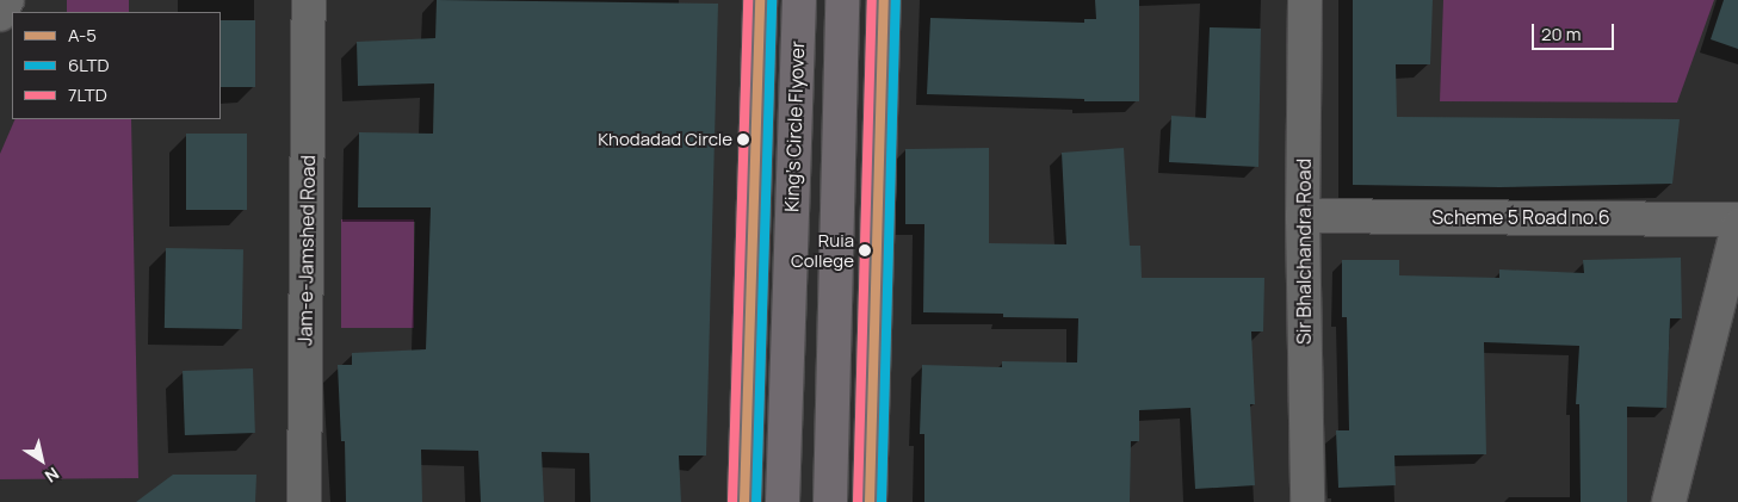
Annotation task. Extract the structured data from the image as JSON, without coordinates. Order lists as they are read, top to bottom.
{
  "streets": {
    "highway": ["King's Circle Flyover"],
    "street": ["Scheme 5 Road no.6", "Jam-e-Jamshed Road", "Sir Bhalchandra Road"]
  },
  "crossings": [
    ["Scheme 5 Road no.6", "Sir Bhalchandra Road"]
  ],
  "places": ["Khodadad Circle", "Ruia College"],
  "lines": ["transit line A-5", "transit line 6LTD", "transit line 7LTD"],
  "legend": ["A-5", "6LTD", "7LTD"],
  "scale_bar": "20 m",
  "north": "bottom right"
}
